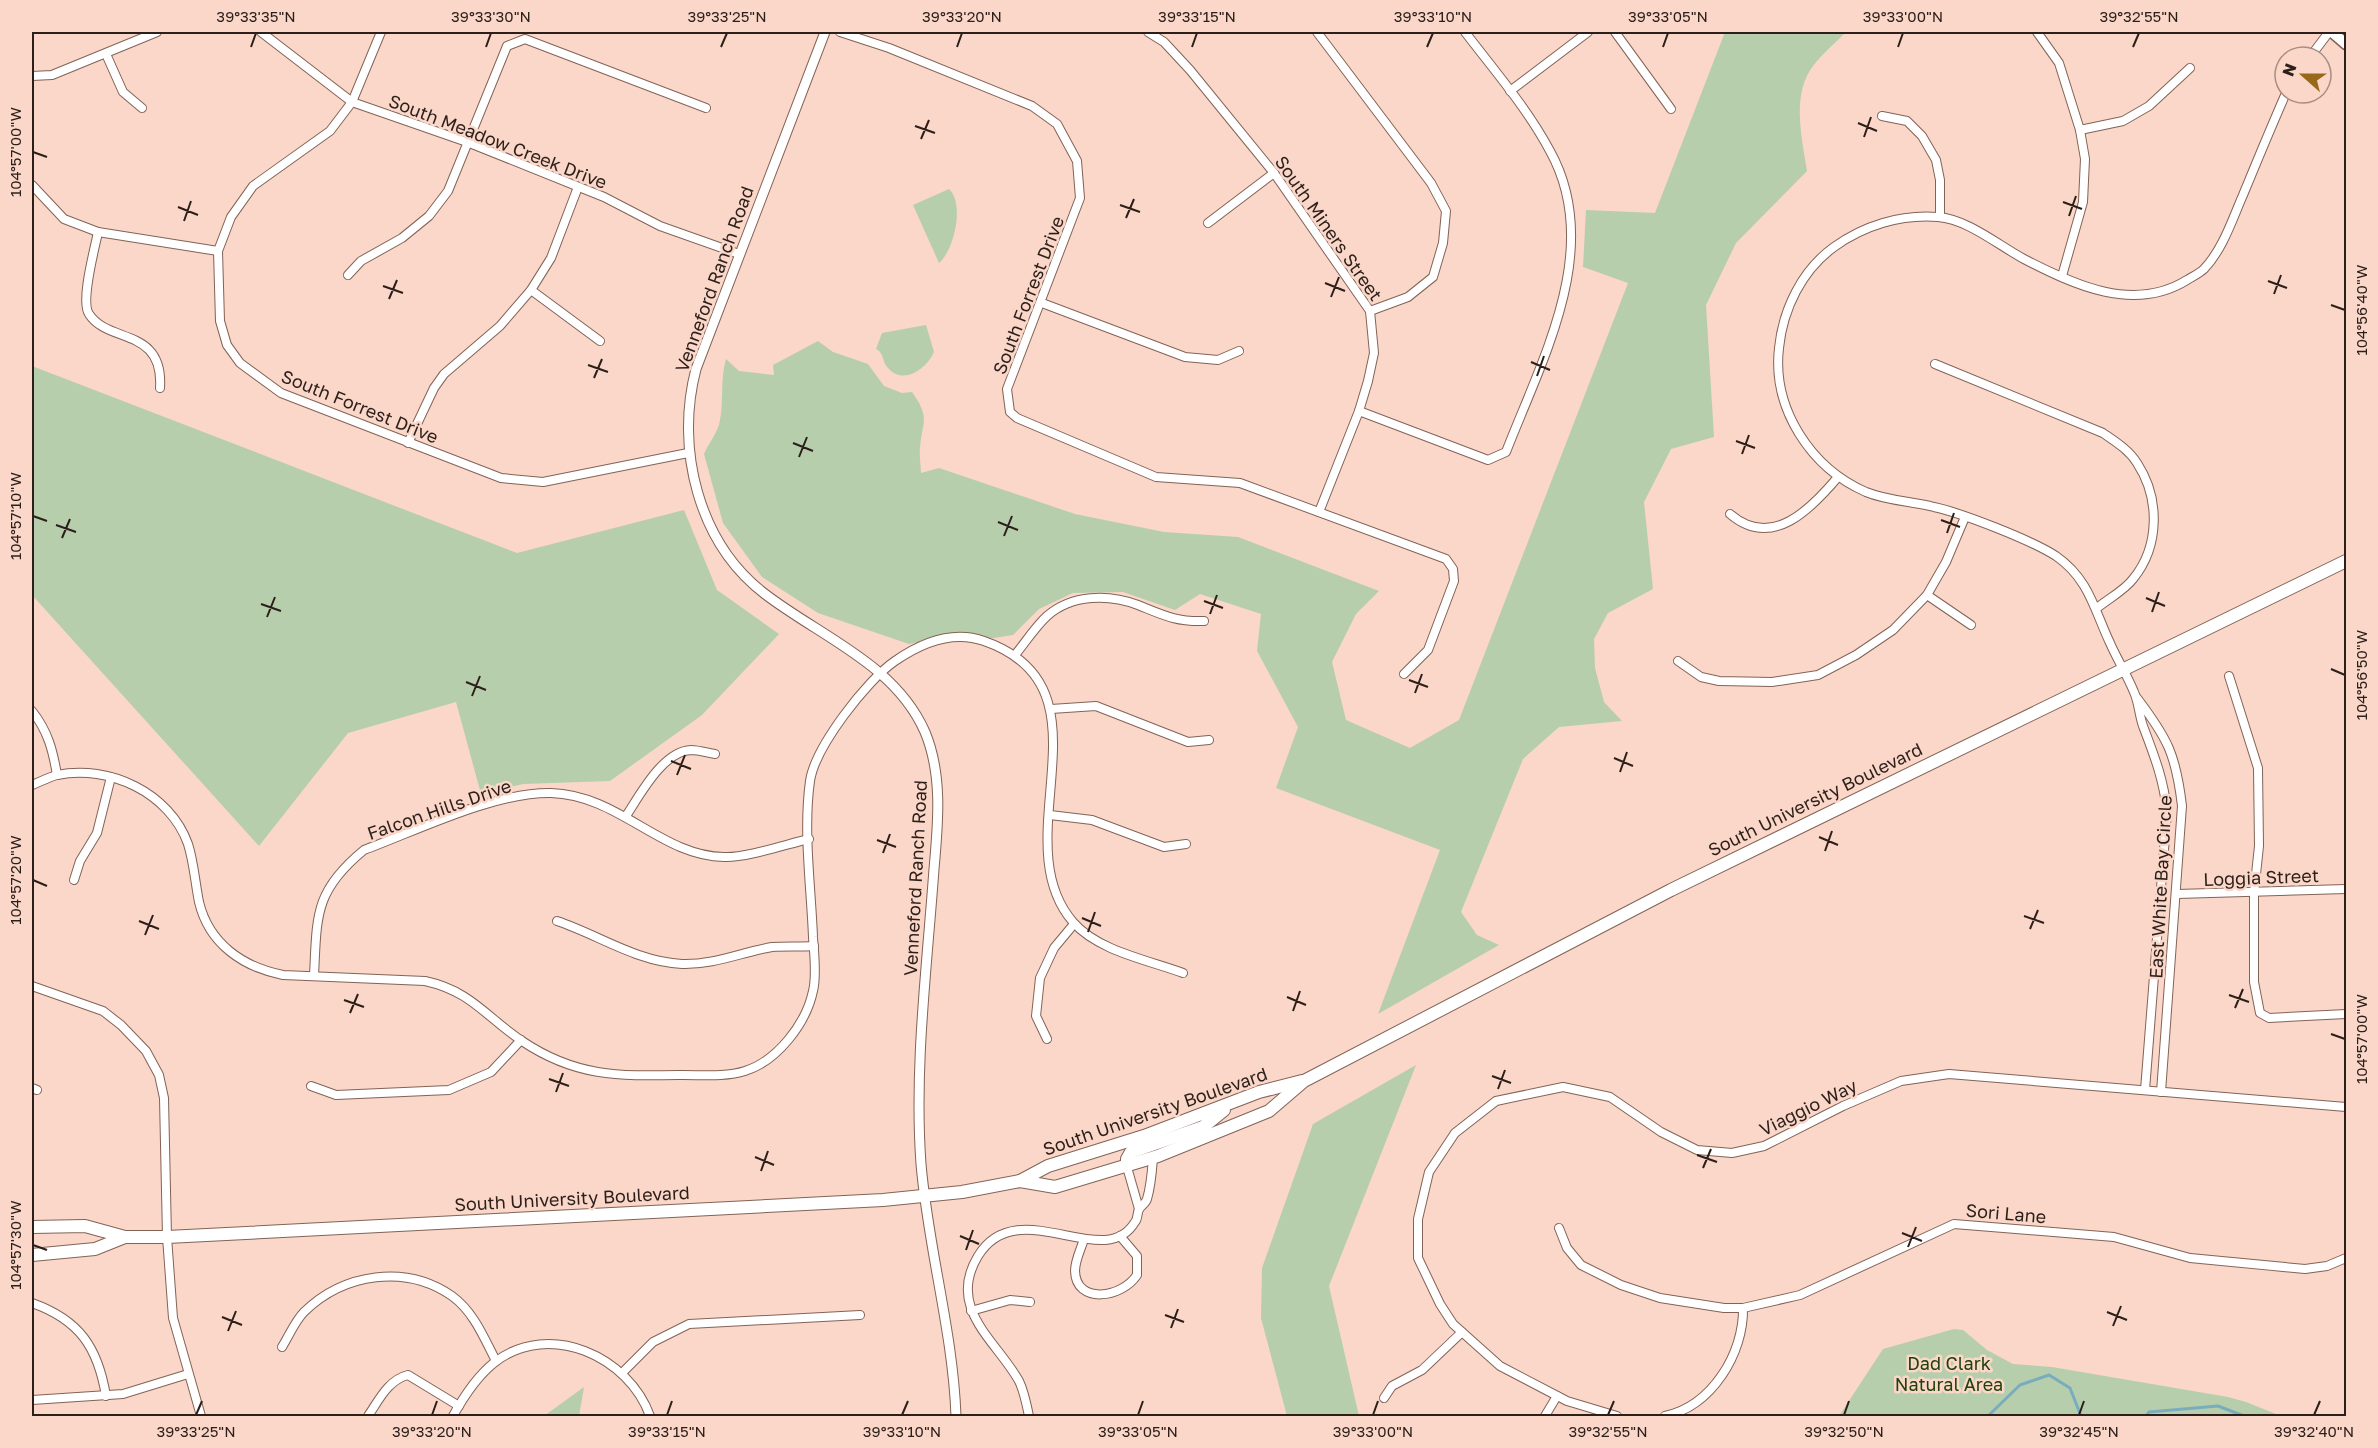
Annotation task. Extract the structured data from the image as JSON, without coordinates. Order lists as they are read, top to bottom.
{
  "streets": {
    "main road": ["South University Boulevard"],
    "street": [
      "South Meadow Creek Drive",
      "South Miners Street",
      "Venneford Ranch Road",
      "South Forrest Drive",
      "Falcon Hills Drive",
      "Loggia Street",
      "East White Bay Circle",
      "Viaggio Way",
      "Sori Lane"
    ]
  },
  "crossings": [
    ["South Meadow Creek Drive", "Venneford Ranch Road"],
    ["South Meadow Creek Drive", "South Forrest Drive"],
    ["South Miners Street", "South Forrest Drive"],
    ["Venneford Ranch Road", "South Forrest Drive"],
    ["Venneford Ranch Road", "South University Boulevard"],
    ["Loggia Street", "East White Bay Circle"],
    ["East White Bay Circle", "Viaggio Way"]
  ],
  "parks": ["Dad Clark Natural Area"],
  "north": "left",
  "coordinates": [
    "39°33'35\"N",
    "39°33'30\"N",
    "39°33'25\"N",
    "39°33'20\"N",
    "39°33'15\"N",
    "39°33'10\"N",
    "39°33'05\"N",
    "39°33'00\"N",
    "39°32'55\"N",
    "104°57'00\"W",
    "104°56'40\"W",
    "104°57'10\"W",
    "104°56'50\"W",
    "104°57'20\"W",
    "104°57'30\"W",
    "39°32'50\"N",
    "39°32'45\"N",
    "39°32'40\"N"
  ]
}
